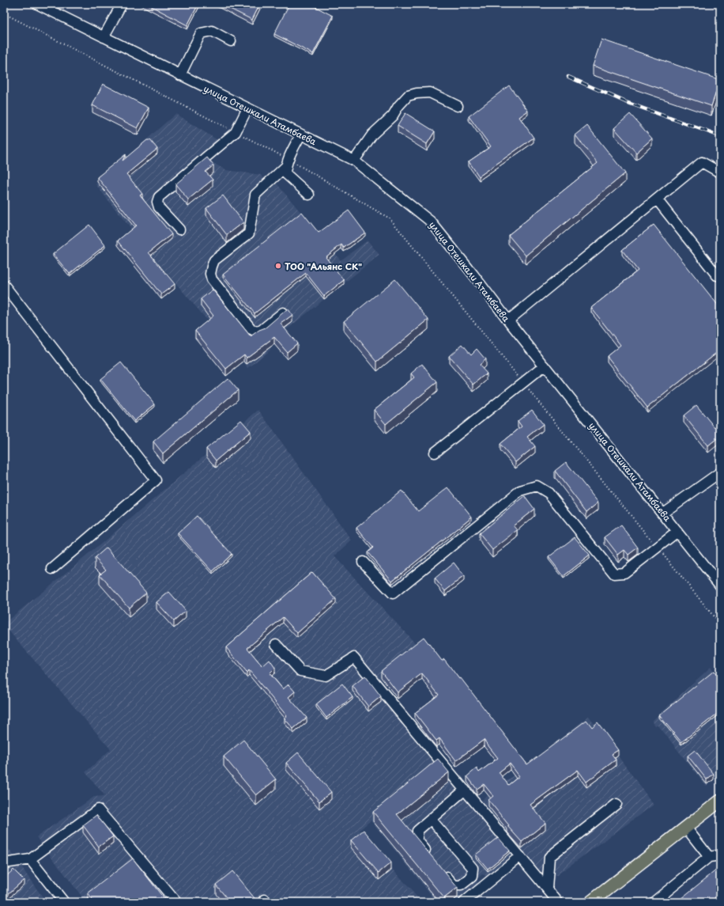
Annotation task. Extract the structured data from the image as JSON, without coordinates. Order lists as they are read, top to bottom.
{
  "streets": {
    "street": ["улица Отешкали Атамбаева"]
  },
  "places": ["ТОО \"Альянс СК\""]
}
